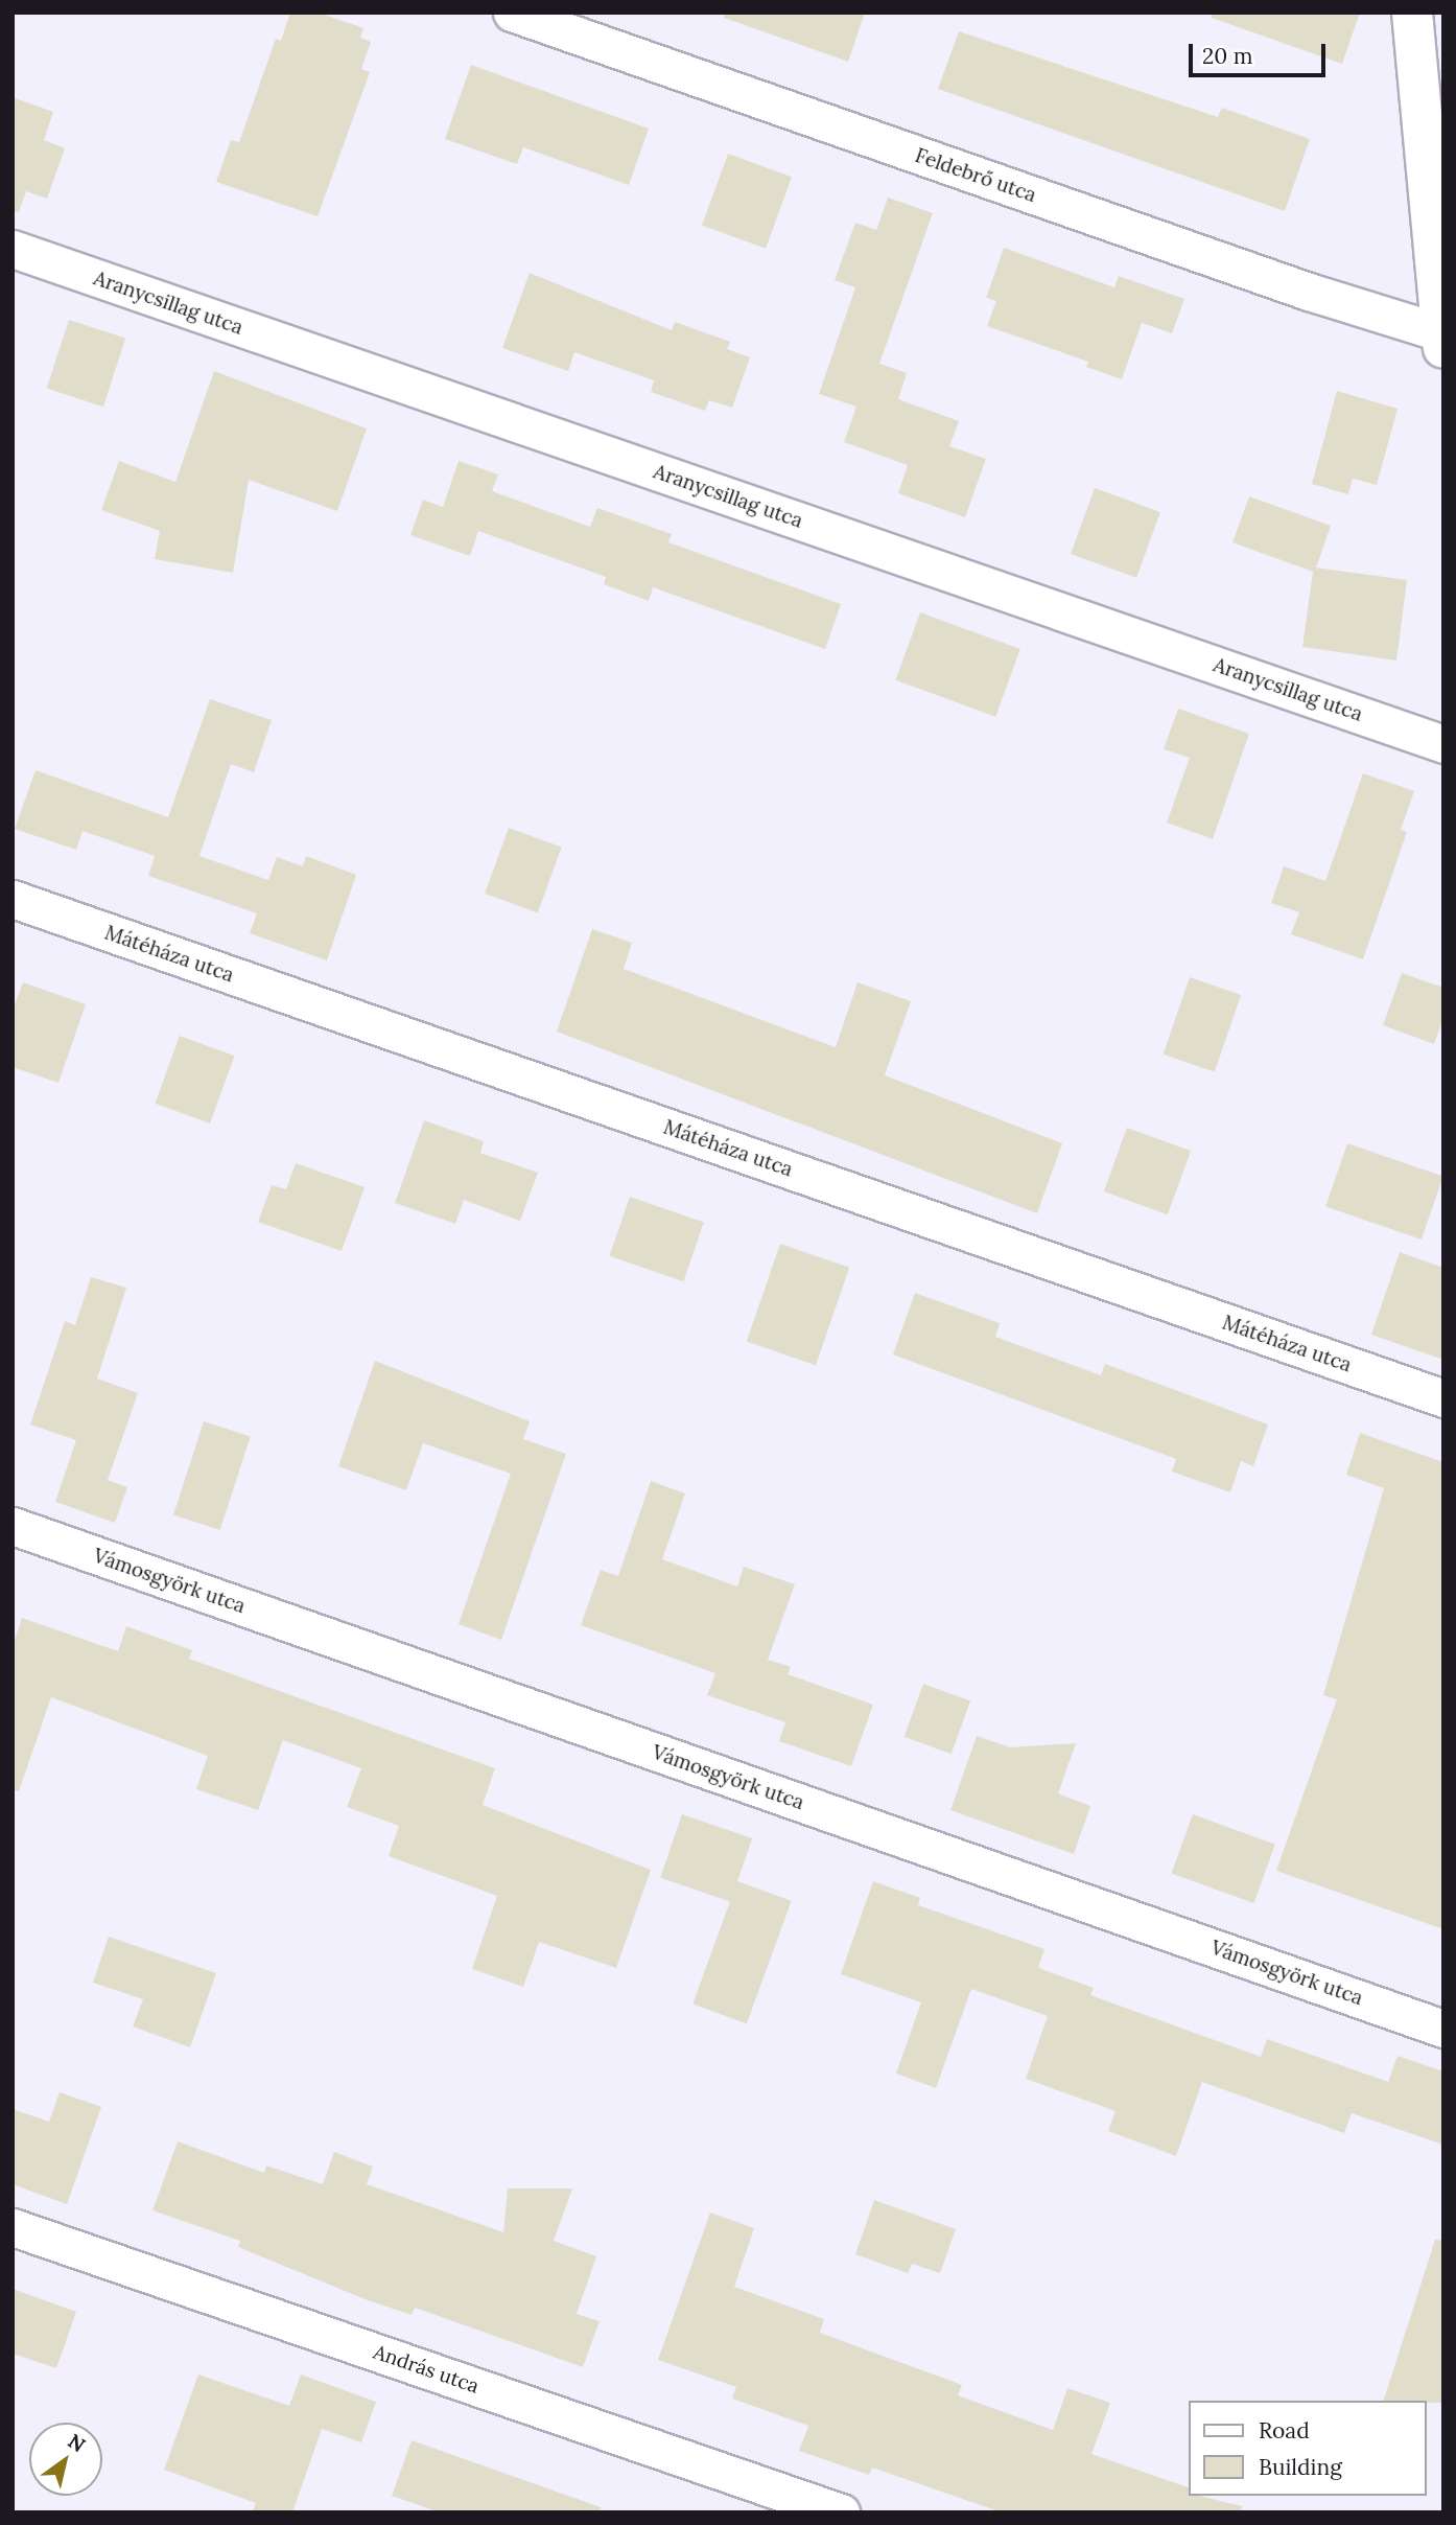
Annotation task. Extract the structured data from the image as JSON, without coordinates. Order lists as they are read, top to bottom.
{
  "streets": {
    "street": [
      "Feldebrő utca",
      "Aranycsillag utca",
      "Mátéháza utca",
      "Vámosgyörk utca",
      "András utca"
    ]
  },
  "legend": ["Road", "Building"],
  "scale_bar": "20 m",
  "north": "top right"
}
